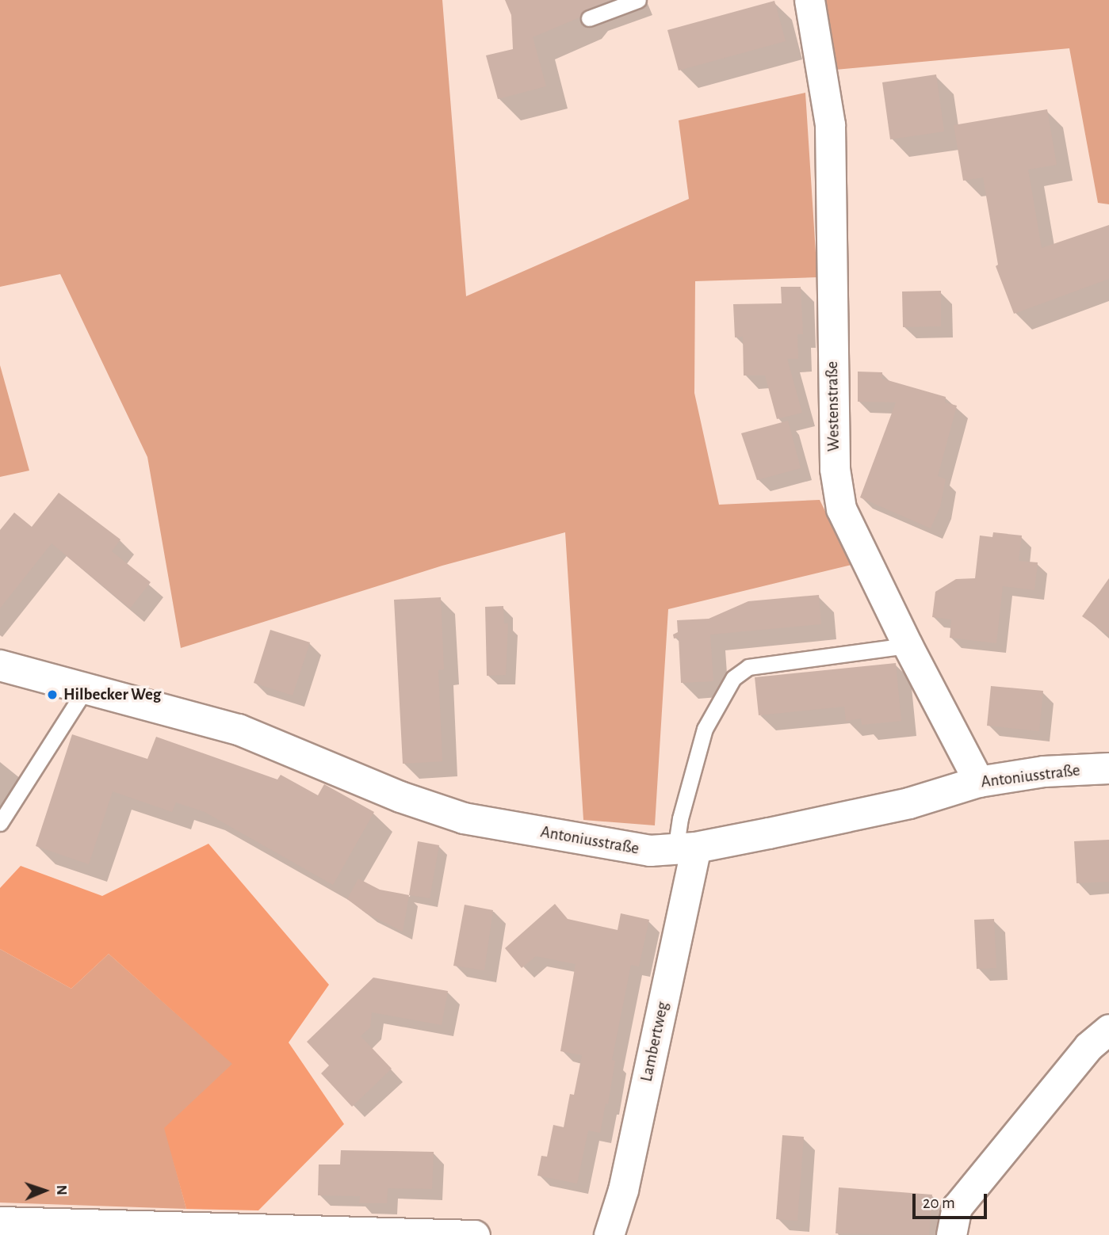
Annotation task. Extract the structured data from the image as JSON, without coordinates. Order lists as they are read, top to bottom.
{
  "streets": {
    "street": ["Westenstraße", "Antoniusstraße", "Lambertweg"]
  },
  "crossings": [
    ["Westenstraße", "Antoniusstraße"],
    ["Antoniusstraße", "Lambertweg"]
  ],
  "places": ["Hilbecker Weg"],
  "scale_bar": "20 m",
  "north": "right"
}
